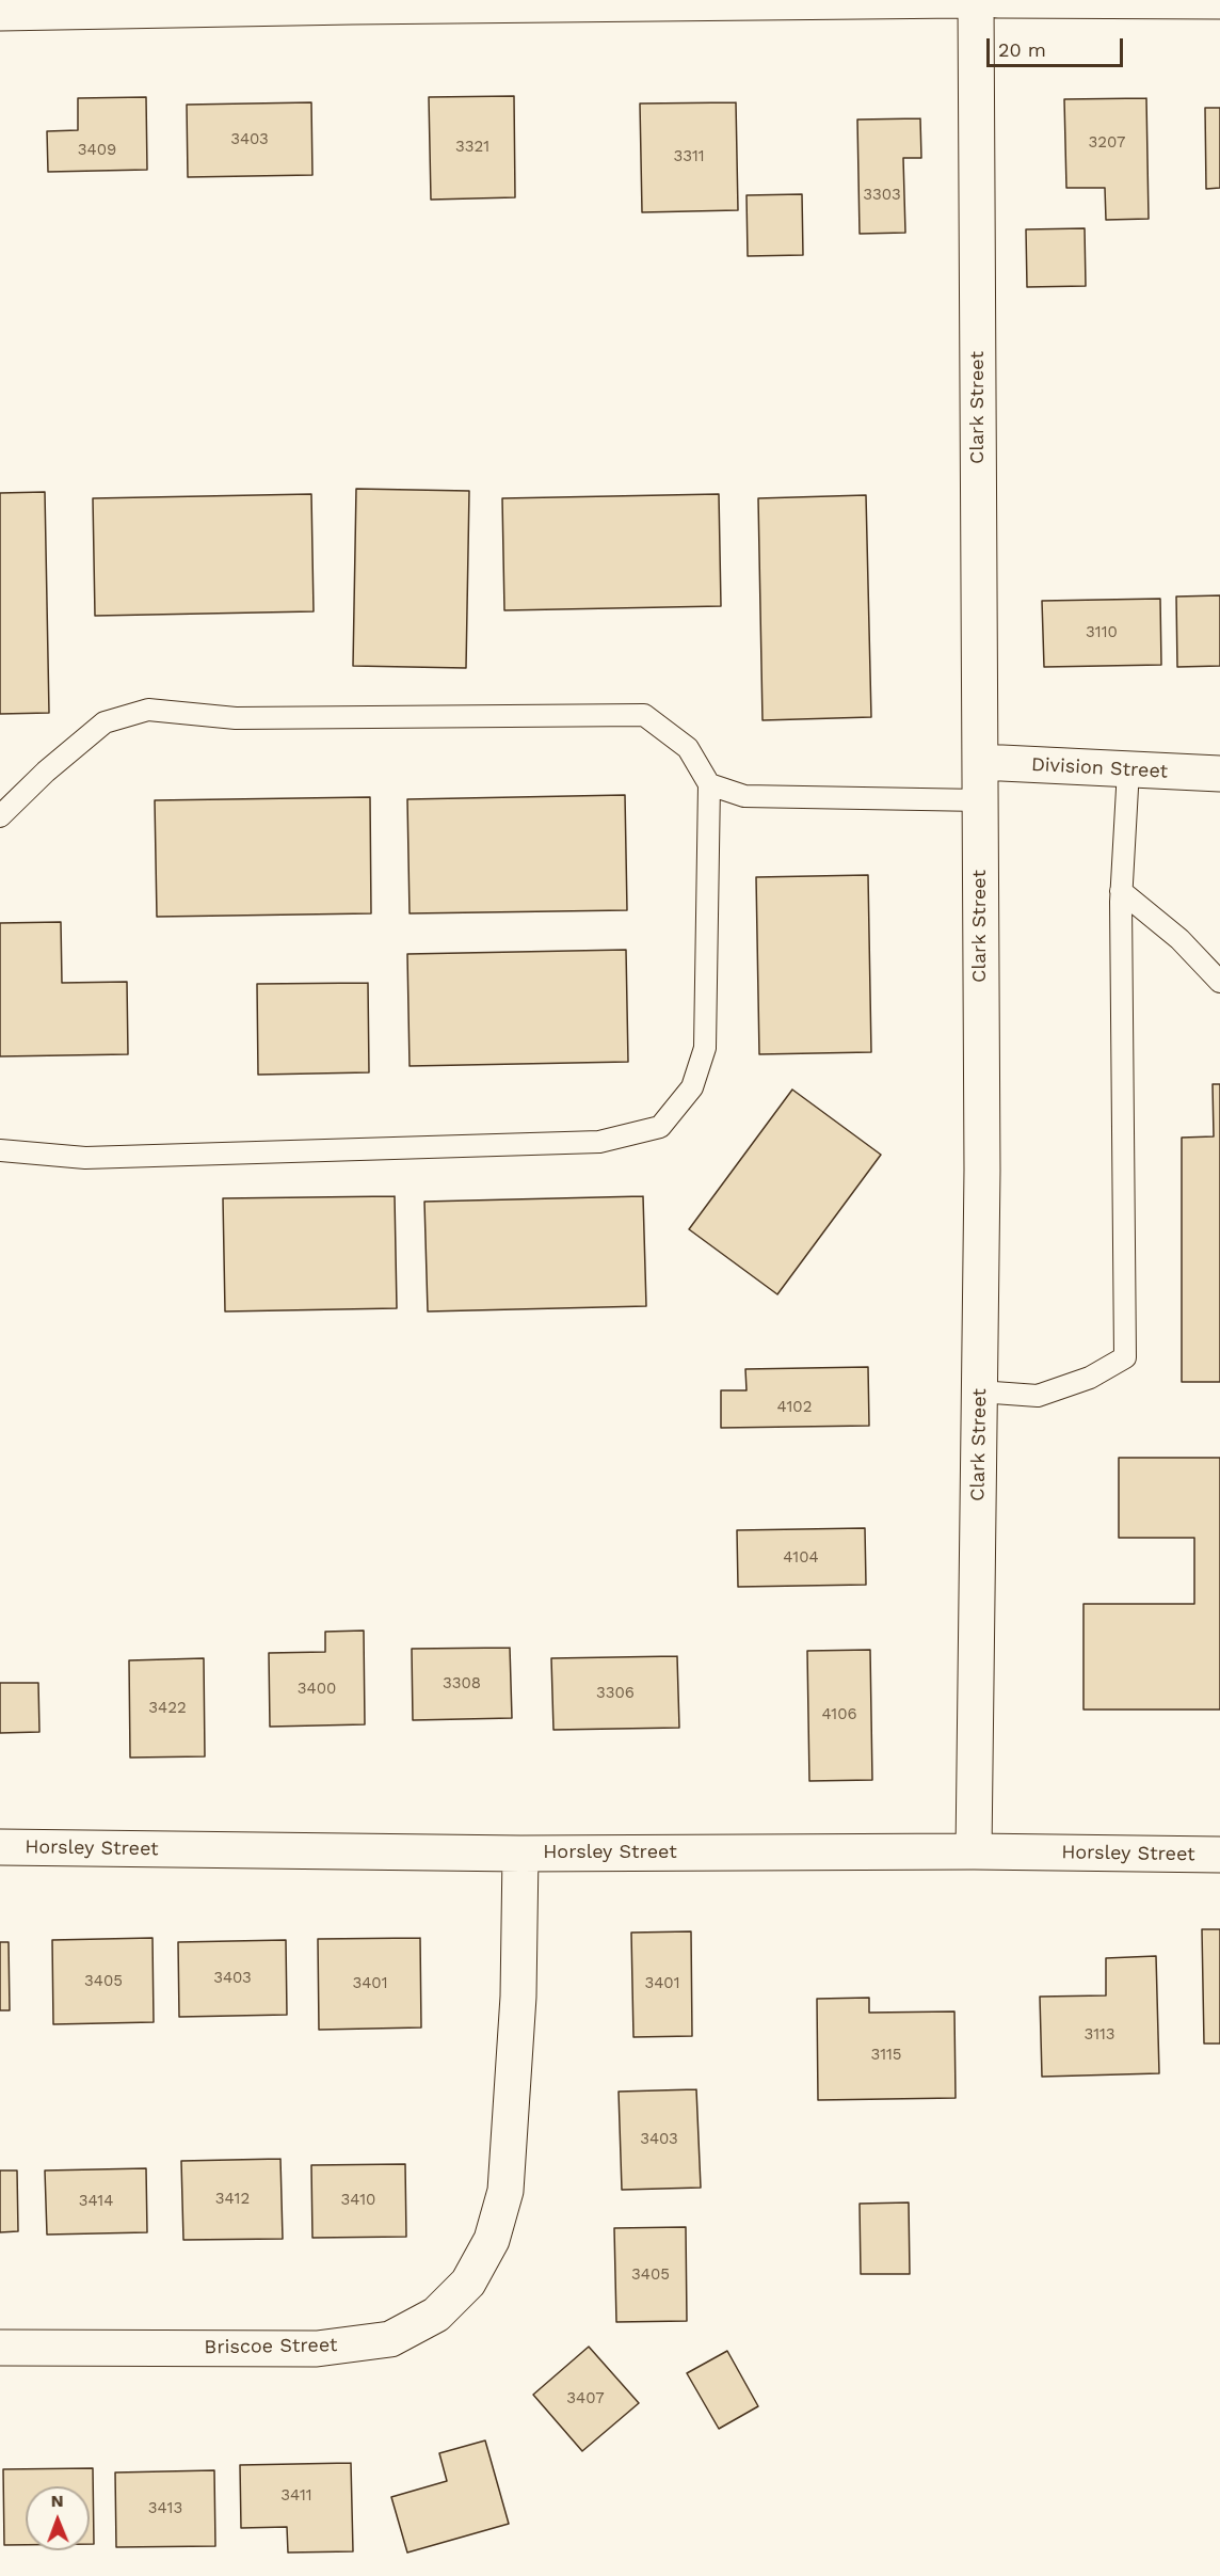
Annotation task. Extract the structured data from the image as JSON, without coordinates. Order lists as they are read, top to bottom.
{
  "streets": {
    "street": [
      "Clark Street",
      "Division Street",
      "Horsley Street",
      "Briscoe Street"
    ]
  },
  "crossings": [
    ["Clark Street", "Division Street"],
    ["Clark Street", "Horsley Street"],
    ["Horsley Street", "Briscoe Street"]
  ],
  "house_numbers": [
    "3403",
    "3207",
    "3321",
    "3409",
    "3311",
    "3303",
    "3110",
    "4102",
    "4104",
    "3308",
    "3400",
    "3306",
    "3422",
    "4106",
    "3403",
    "3405",
    "3401",
    "3401",
    "3113",
    "3115",
    "3403",
    "3412",
    "3410",
    "3414",
    "3405",
    "3407",
    "3411",
    "3413"
  ],
  "scale_bar": "20 m",
  "north": "top"
}
